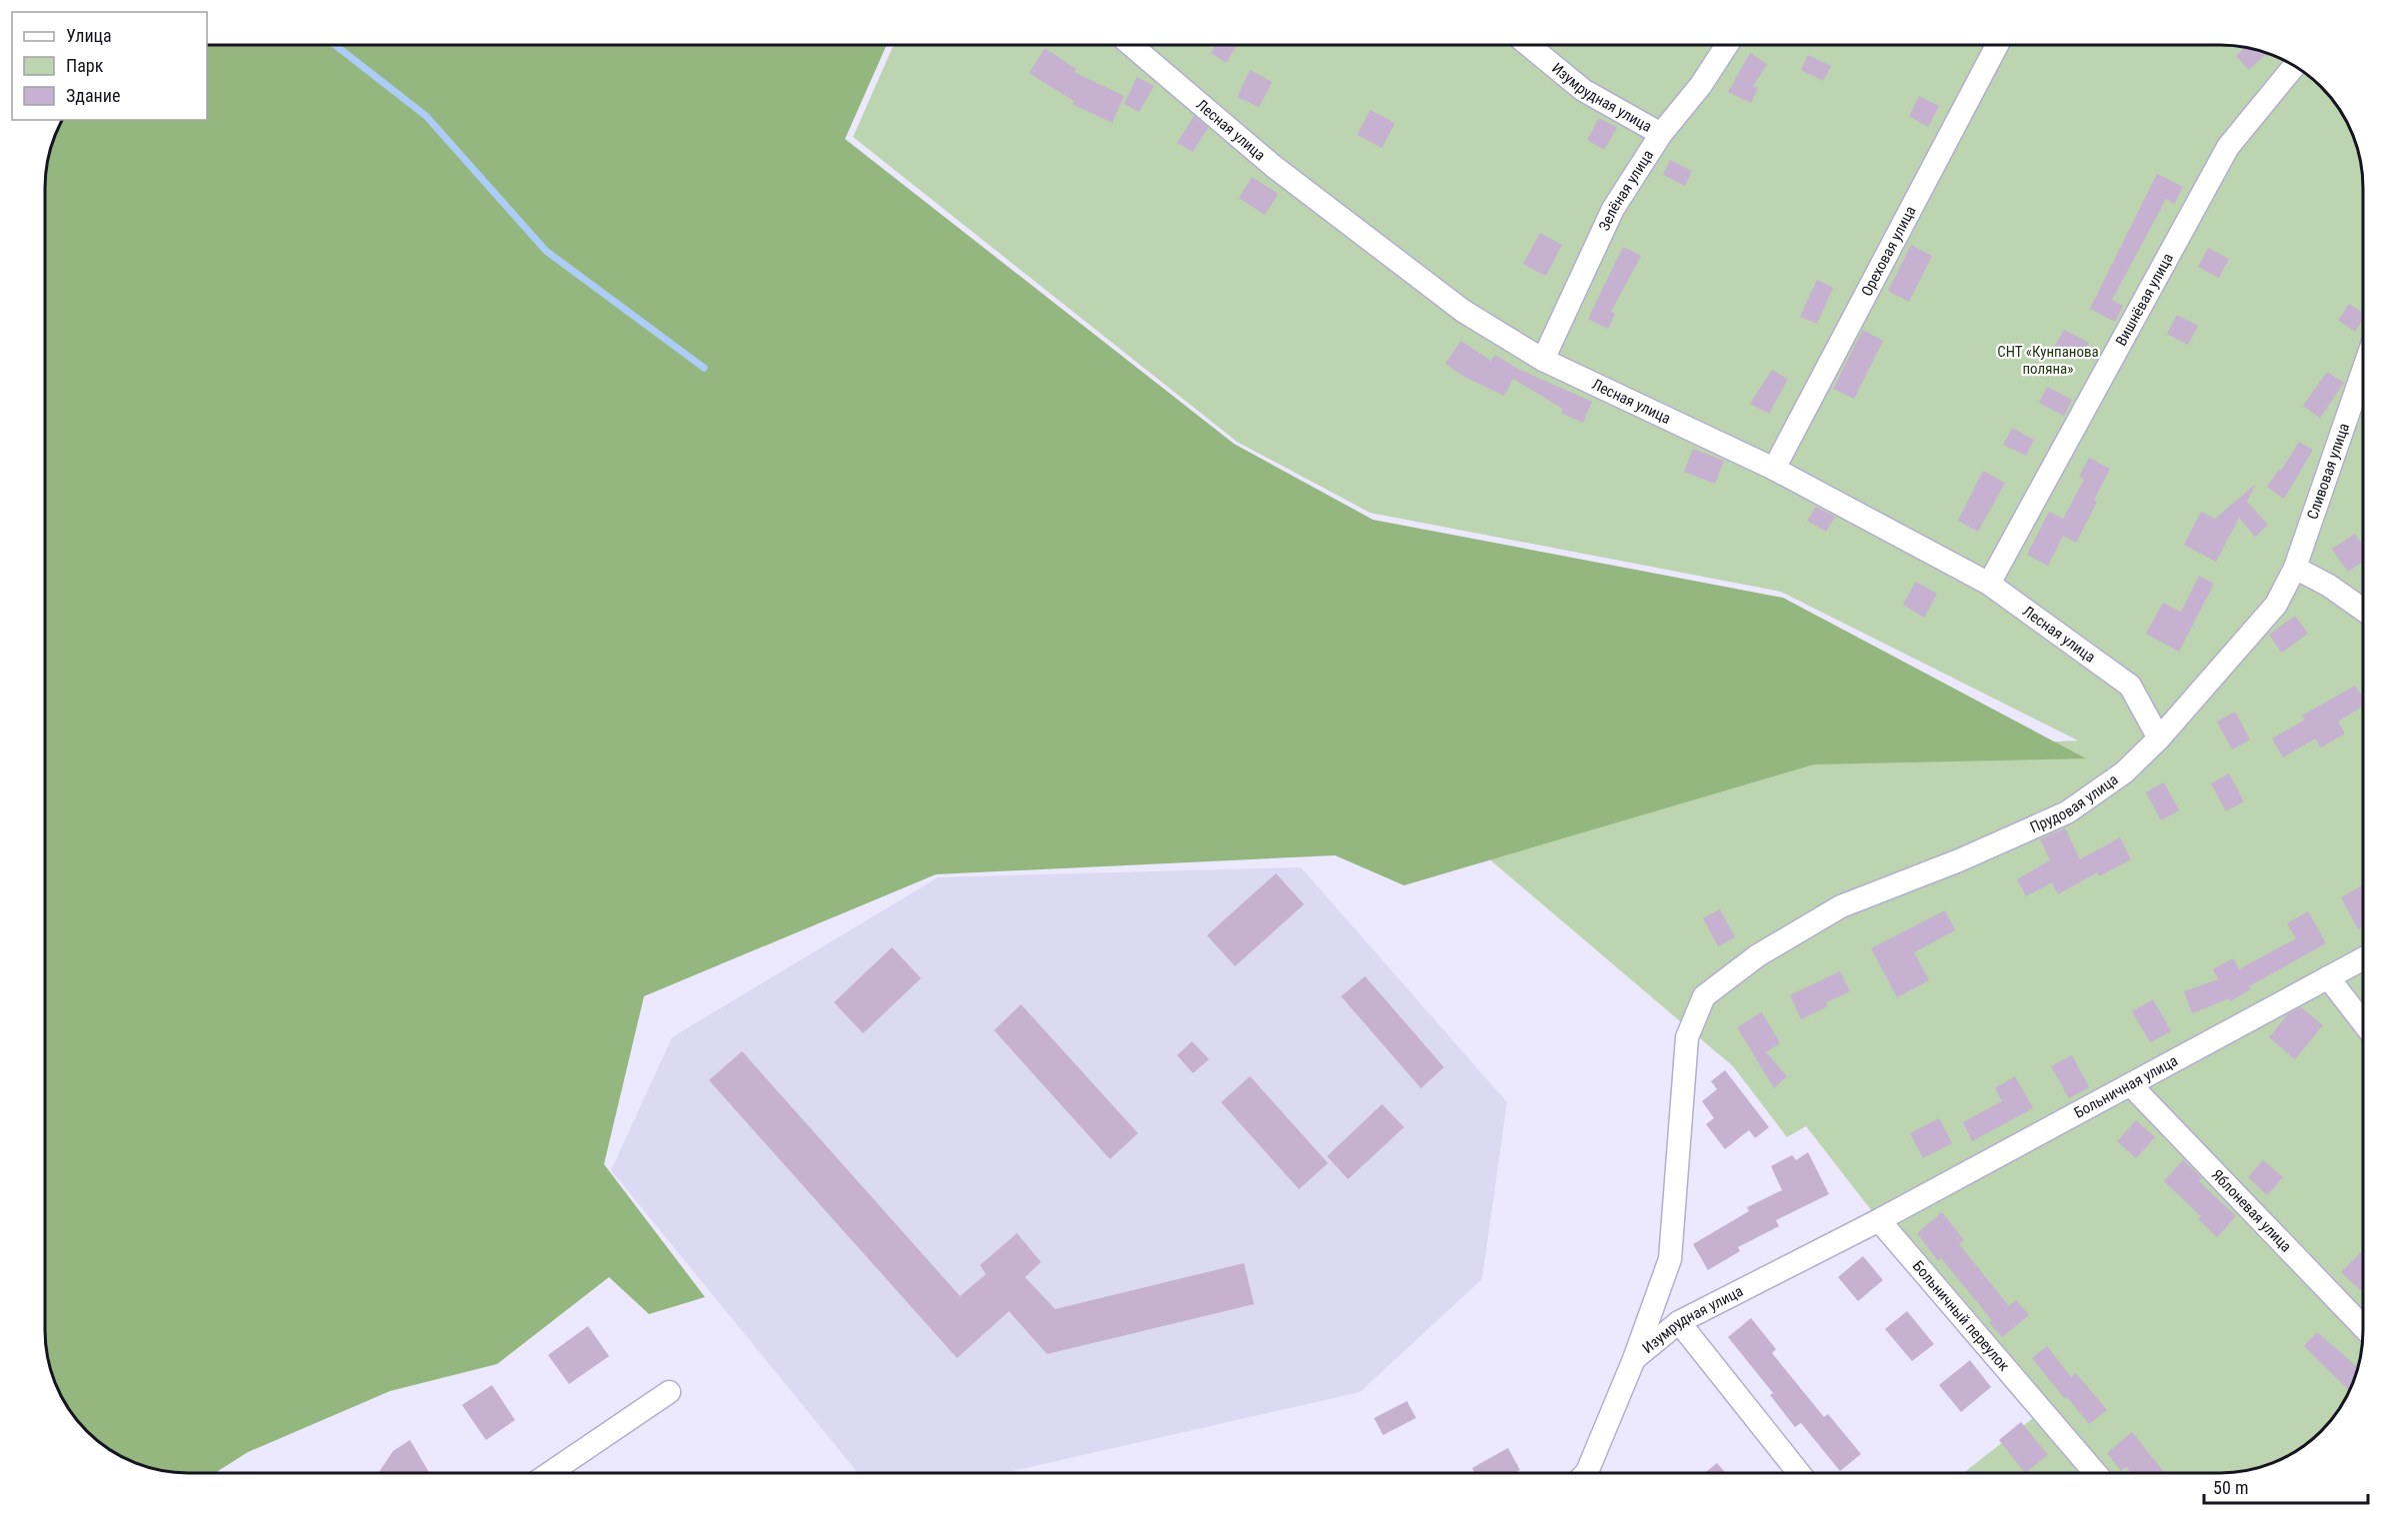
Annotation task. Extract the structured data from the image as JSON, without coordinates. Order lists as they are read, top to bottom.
{
  "streets": {
    "street": [
      "Изумрудная улица",
      "Лесная улица",
      "Зелёная улица",
      "Ореховая улица",
      "Вишнёвая улица",
      "Сливовая улица",
      "Прудовая улица",
      "Больничная улица",
      "Яблоневая улица",
      "Больничный переулок"
    ]
  },
  "crossings": [
    ["Изумрудная улица", "Зелёная улица"],
    ["Изумрудная улица", "Прудовая улица"],
    ["Изумрудная улица", "Больничная улица"],
    ["Изумрудная улица", "Больничный переулок"],
    ["Лесная улица", "Зелёная улица"],
    ["Лесная улица", "Ореховая улица"],
    ["Лесная улица", "Вишнёвая улица"],
    ["Лесная улица", "Прудовая улица"],
    ["Сливовая улица", "Прудовая улица"],
    ["Больничная улица", "Яблоневая улица"],
    ["Больничная улица", "Больничный переулок"]
  ],
  "parks": ["СНТ «Кунпанова поляна»"],
  "legend": ["Улица", "Парк", "Здание"],
  "scale_bar": "50 m"
}
